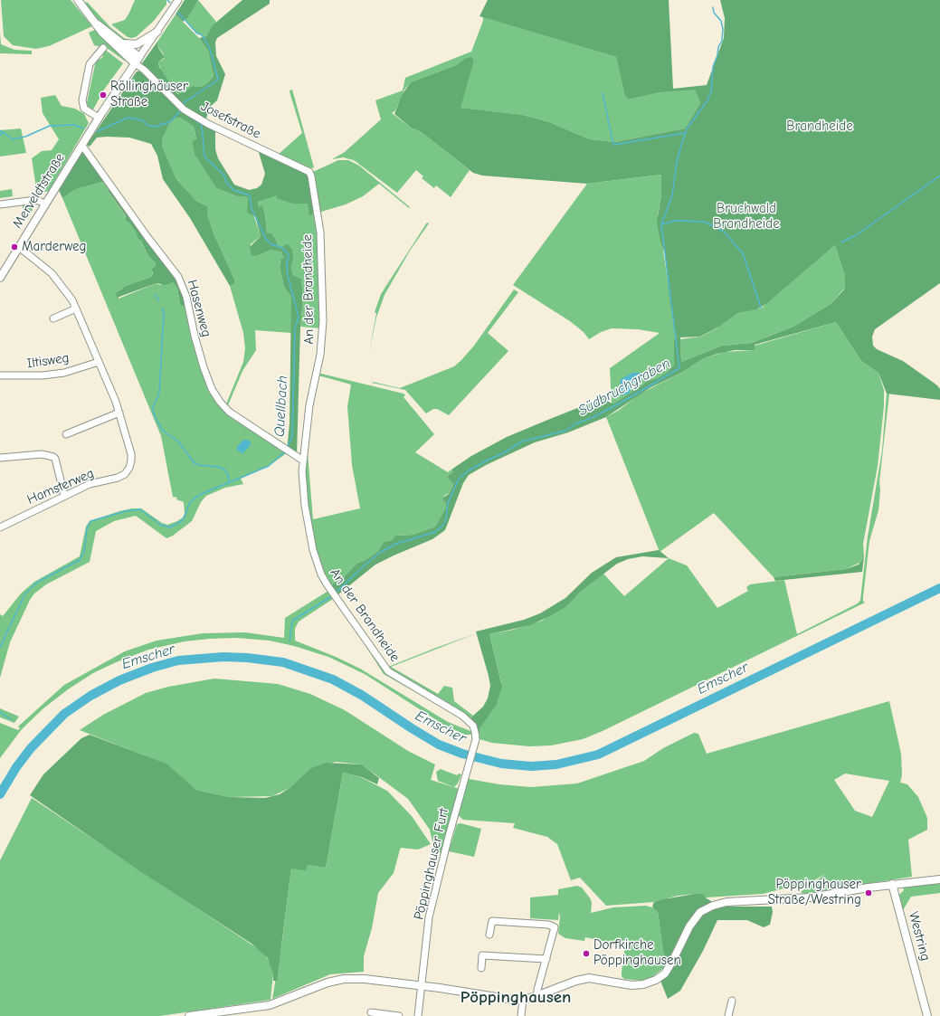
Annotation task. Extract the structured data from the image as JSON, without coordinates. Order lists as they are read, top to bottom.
{
  "streets": {
    "main road": ["Merveldtstraße", "Westring"],
    "street": [
      "Josefstraße",
      "An der Brandheide",
      "Hasenweg",
      "Iltisweg",
      "Hamsterweg",
      "Pöppinghauser Furt"
    ]
  },
  "crossings": [
    ["Josefstraße", "Merveldtstraße"],
    ["Josefstraße", "An der Brandheide"],
    ["Merveldtstraße", "Hasenweg"],
    ["An der Brandheide", "Hasenweg"],
    ["An der Brandheide", "Pöppinghauser Furt"]
  ],
  "districts": ["Pöppinghausen"],
  "water": ["Südbruchgraben", "Quellbach", "Emscher"],
  "parks": ["Brandheide", "Bruchwald Brandheide"],
  "places": [
    "Röllinghäuser Straße",
    "Marderweg",
    "Pöppinghauser Straße/Westring",
    "Dorfkirche Pöppinghausen"
  ]
}
